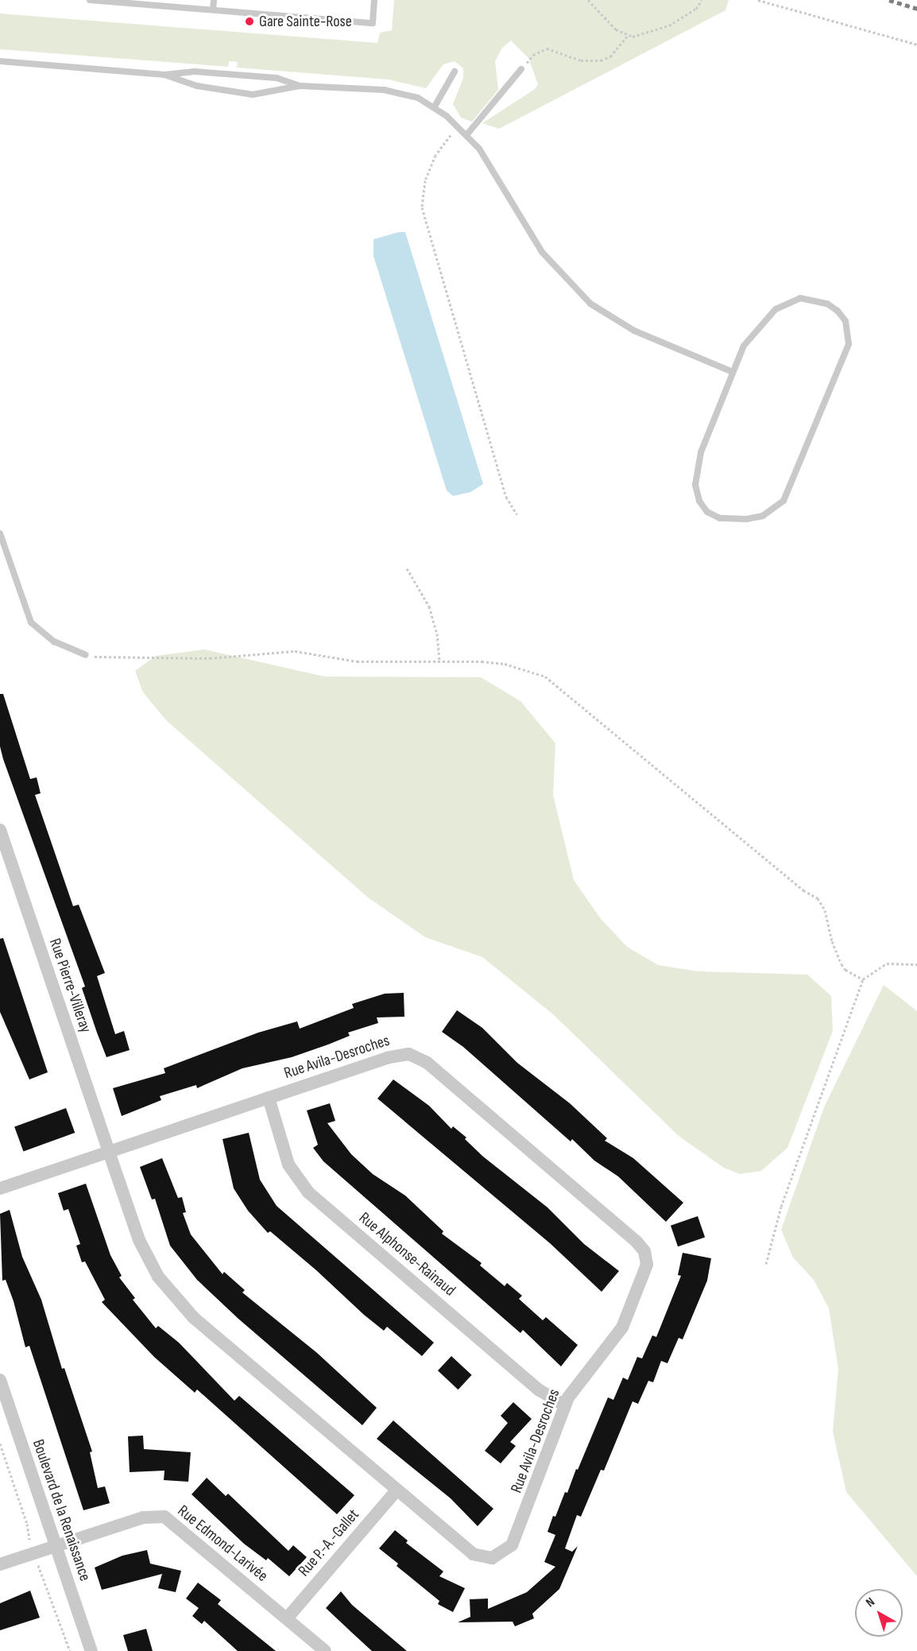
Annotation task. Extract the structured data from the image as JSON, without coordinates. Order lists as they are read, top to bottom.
{
  "streets": {
    "street": [
      "Rue Pierre-Villeray",
      "Rue Avila-Desroches",
      "Rue Alphonse-Rainaud",
      "Boulevard de la Renaissance",
      "Rue P.-A.-Gallet",
      "Rue Edmond-Larivée"
    ]
  },
  "crossings": [
    ["Rue Pierre-Villeray", "Rue Avila-Desroches"],
    ["Rue Avila-Desroches", "Rue Alphonse-Rainaud"],
    ["Rue Avila-Desroches", "Rue P.-A.-Gallet"],
    ["Boulevard de la Renaissance", "Rue Edmond-Larivée"],
    ["Rue P.-A.-Gallet", "Rue Edmond-Larivée"]
  ],
  "places": ["Gare Sainte-Rose"],
  "north": "top left"
}
